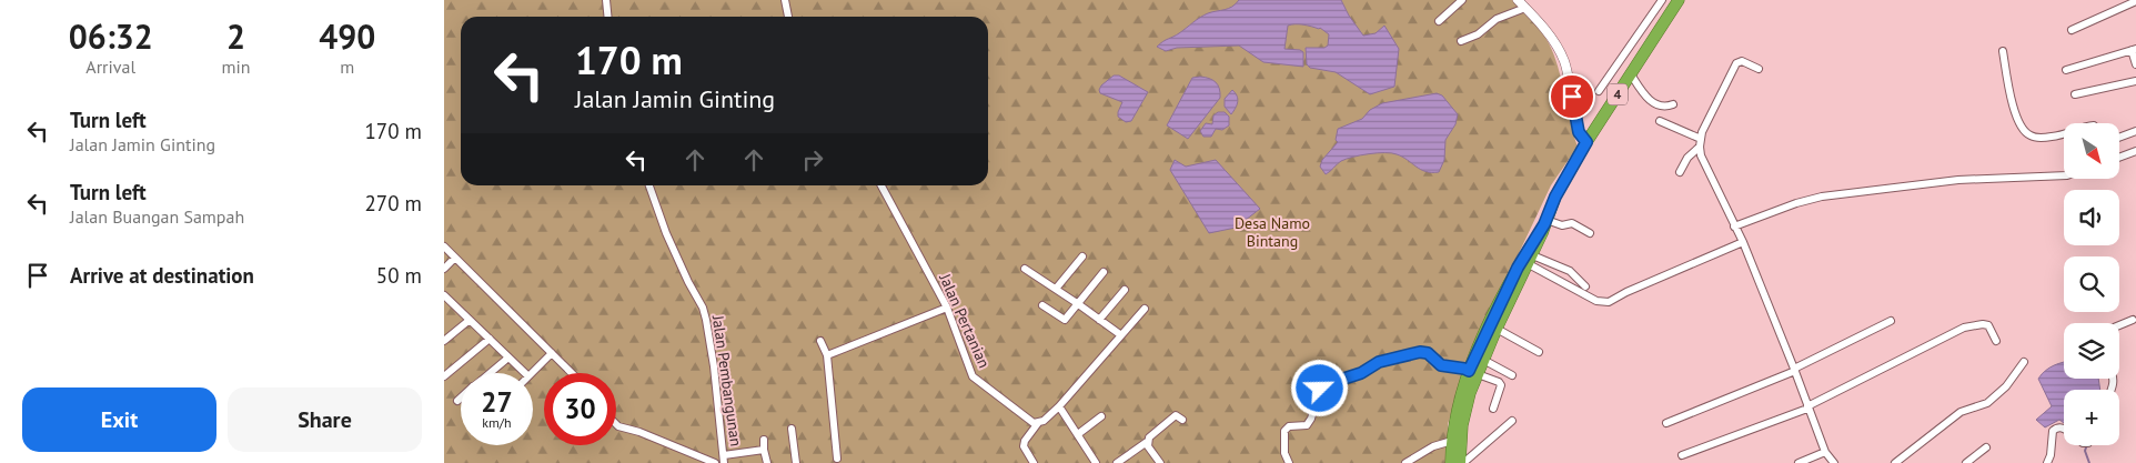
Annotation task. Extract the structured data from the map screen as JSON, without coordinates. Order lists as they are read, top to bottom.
{
  "streets": {
    "highway": ["4"],
    "street": ["Jalan Pertanian", "Jalan Pembangunan"]
  },
  "parks": ["Desa Namo Bintang"],
  "north": "bottom right",
  "page": {
    "eta": [
      "06:32",
      "Arrival",
      "2",
      "min",
      "490",
      "m"
    ],
    "turn": ["170 m", "Jalan Jamin Ginting"],
    "list": [
      {
        "name": "Turn left",
        "note": "Jalan Jamin Ginting",
        "value": "170 m"
      },
      {
        "name": "Turn left",
        "note": "Jalan Buangan Sampah",
        "value": "270 m"
      },
      {
        "name": "Arrive at destination",
        "value": "50 m"
      }
    ],
    "map_buttons": "+",
    "speed": "27 km/h",
    "limit": "30",
    "buttons": ["Exit", "Share"]
  }
}
